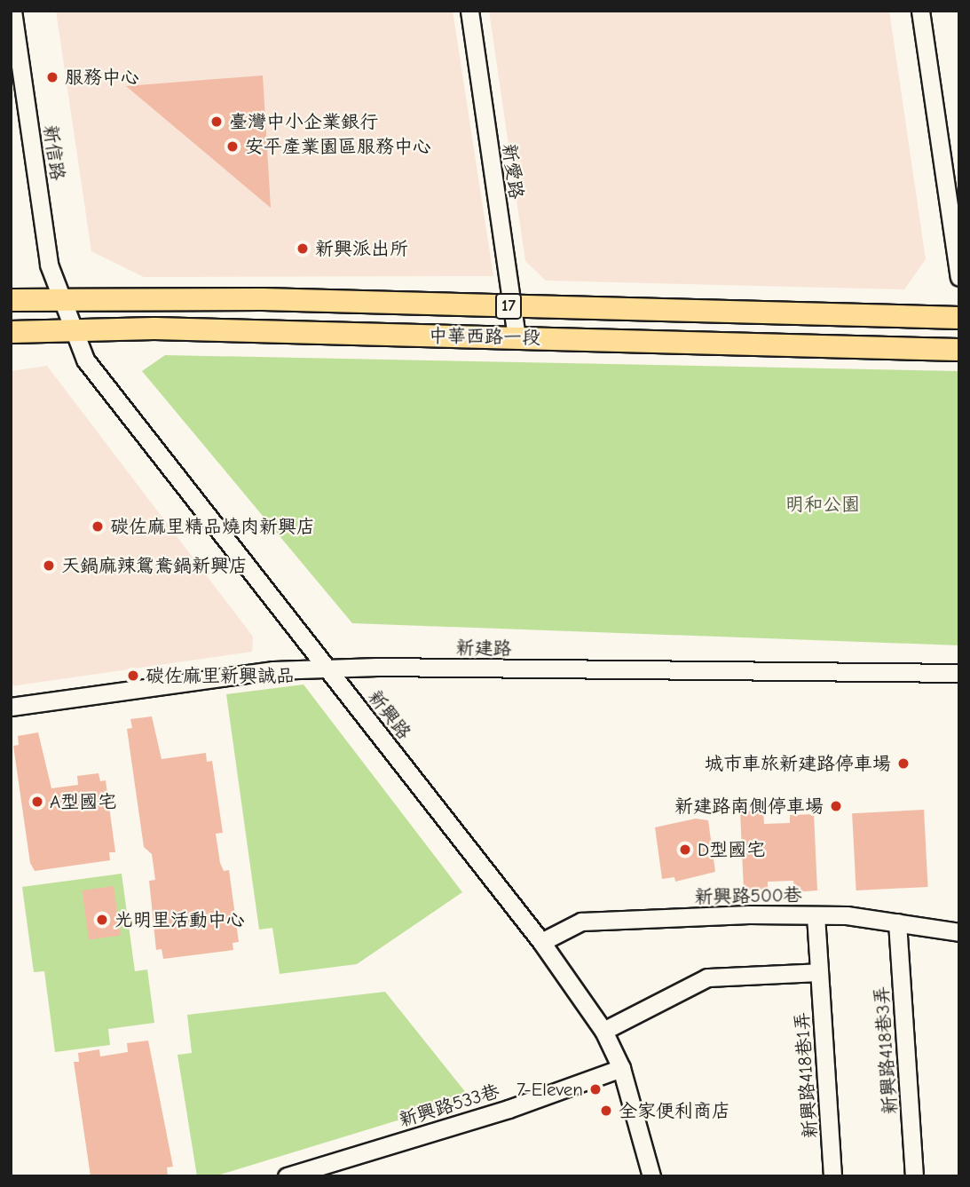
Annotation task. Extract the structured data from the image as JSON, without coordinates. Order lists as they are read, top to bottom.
{
  "streets": {
    "main road": ["17", "中華西路一段"],
    "street": [
      "新信路",
      "新愛路",
      "新建路",
      "新興路",
      "新興路500巷",
      "新興路418巷3弄",
      "新興路418巷1弄",
      "新興路533巷"
    ]
  },
  "crossings": [
    ["新信路", "中華西路一段"],
    ["新信路", "新興路"],
    ["新愛路", "中華西路一段"],
    ["中華西路一段", "新興路"],
    ["新建路", "新興路"],
    ["新興路", "新興路500巷"],
    ["新興路", "新興路533巷"],
    ["新興路500巷", "新興路418巷3弄"],
    ["新興路500巷", "新興路418巷1弄"]
  ],
  "parks": ["明和公園"],
  "places": [
    "服務中心",
    "臺灣中小企業銀行",
    "安平產業園區服務中心",
    "新興派出所",
    "碳佐麻里精品燒肉新興店",
    "天鍋麻辣鴛鴦鍋新興店",
    "碳佐麻里新興誠品",
    "城市車旅新建路停車場",
    "A型國宅",
    "新建路南側停車場",
    "D型國宅",
    "光明里活動中心",
    "7-Eleven",
    "全家便利商店"
  ]
}
